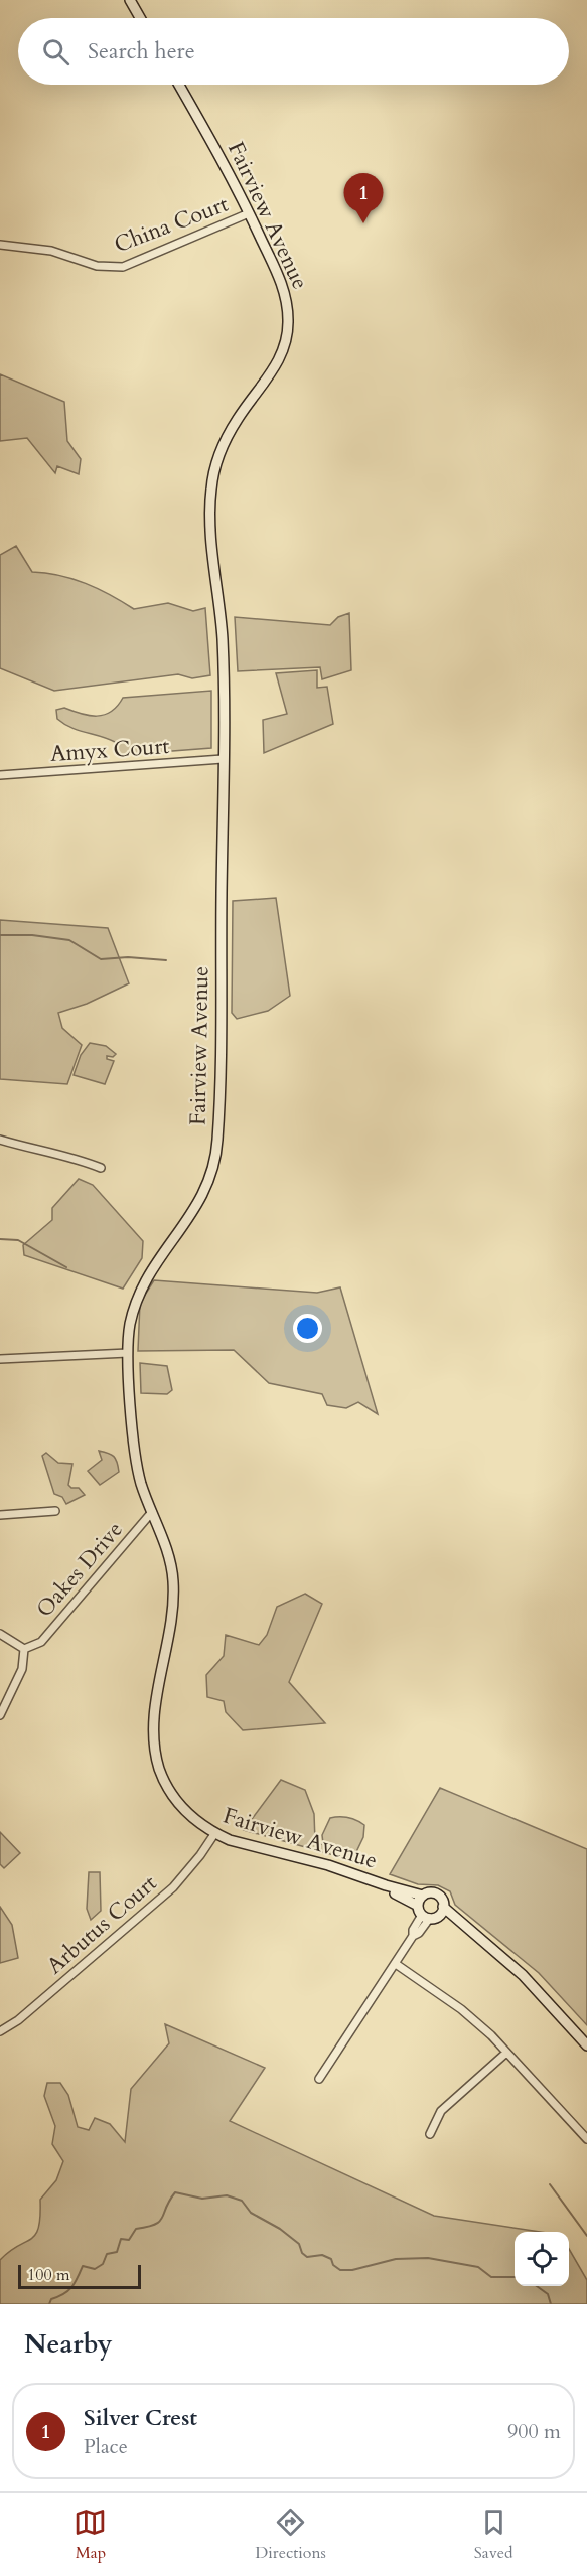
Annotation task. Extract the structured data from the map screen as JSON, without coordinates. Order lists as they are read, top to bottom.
{
  "streets": {
    "main road": ["Fairview Avenue"],
    "street": [
      "China Court",
      "Amyx Court",
      "Oakes Drive",
      "Arbutus Court"
    ]
  },
  "crossings": [
    ["Fairview Avenue", "China Court"],
    ["Fairview Avenue", "Amyx Court"],
    ["Fairview Avenue", "Oakes Drive"],
    ["Fairview Avenue", "Arbutus Court"]
  ],
  "scale_bar": "100 m",
  "page": {
    "search": "Search here",
    "pins": "1",
    "scale": "100 m",
    "heading": "Nearby",
    "list": [
      {
        "mark": "1",
        "name": "Silver Crest",
        "note": "Place",
        "value": "900 m"
      }
    ],
    "nav": ["Map", "Directions", "Saved"]
  }
}
